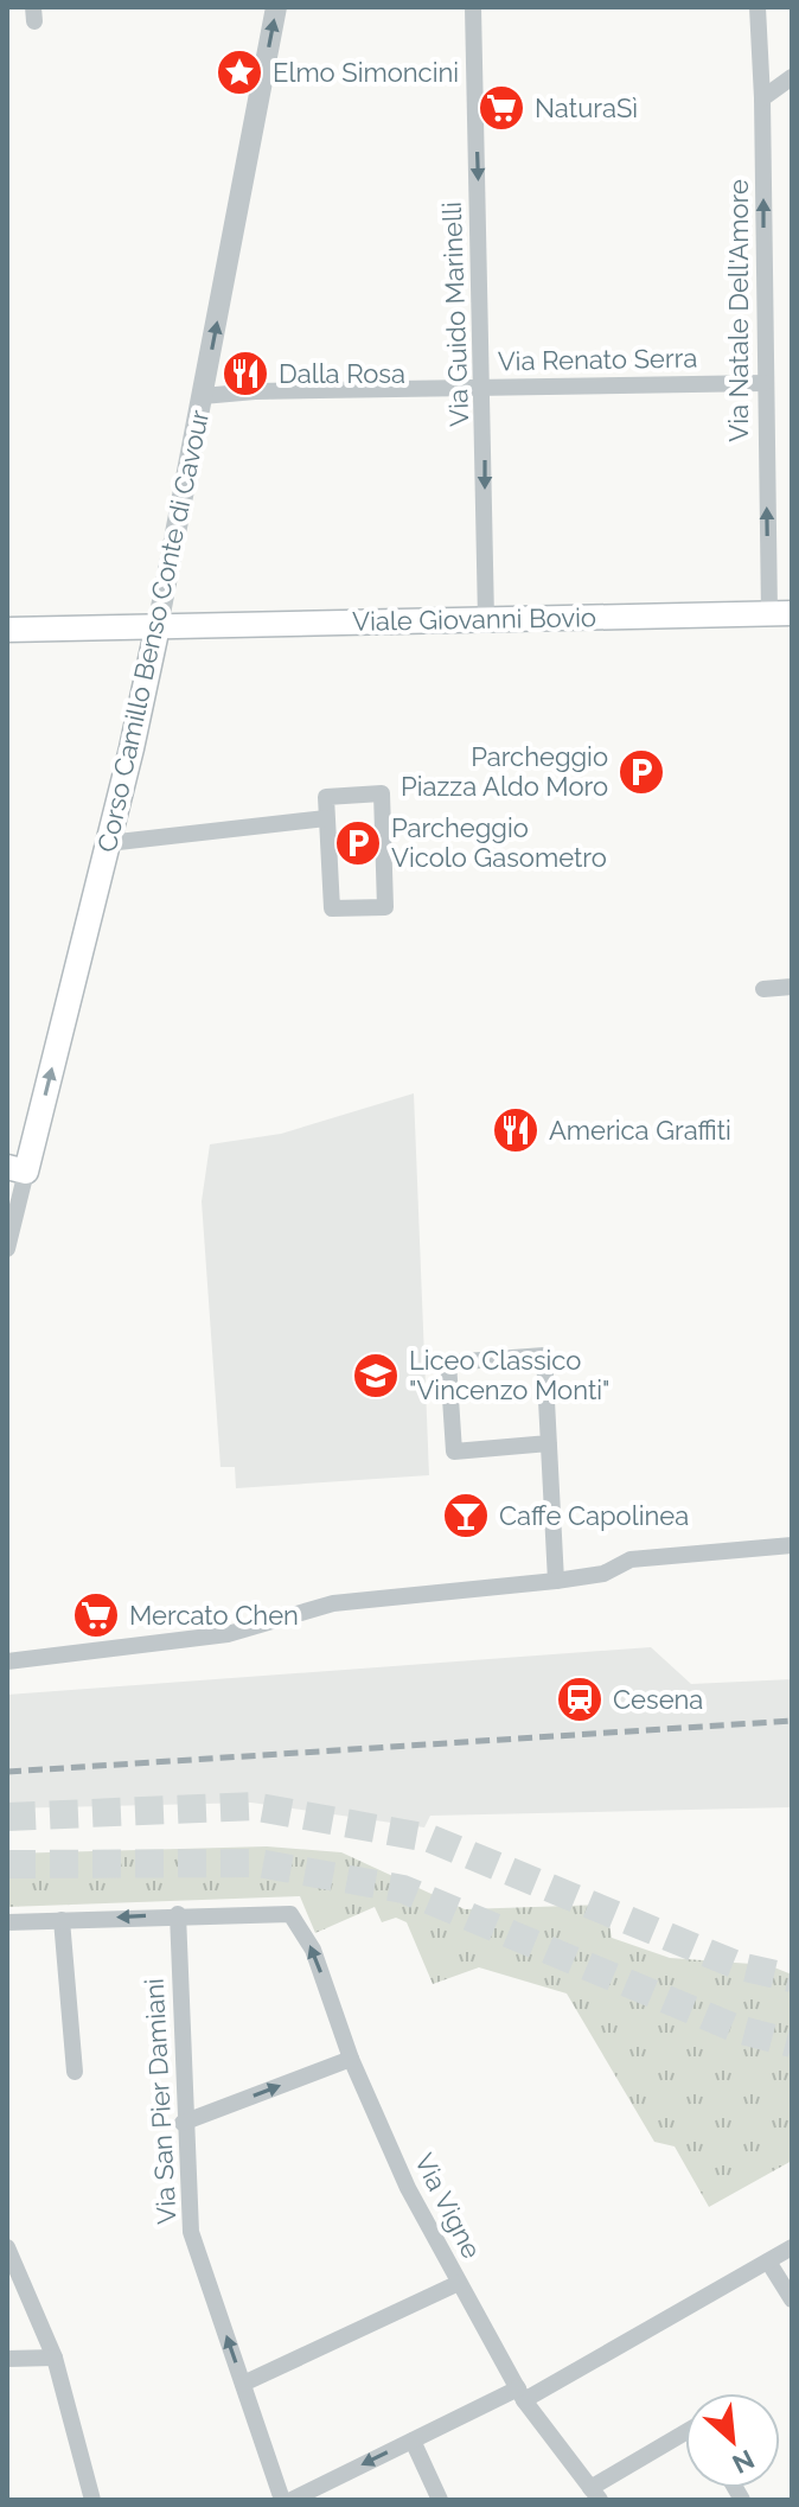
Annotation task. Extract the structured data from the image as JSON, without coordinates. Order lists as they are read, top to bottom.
{
  "streets": {
    "main road": ["Viale Giovanni Bovio", "Corso Camillo Benso Conte di Cavour"],
    "street": [
      "Via Natale Dell'Amore",
      "Via Guido Marinelli",
      "Via Renato Serra",
      "Via San Pier Damiani",
      "Via Vigne"
    ]
  },
  "crossings": [
    ["Via Natale Dell'Amore", "Via Renato Serra"],
    ["Via Natale Dell'Amore", "Viale Giovanni Bovio"],
    ["Via Guido Marinelli", "Via Renato Serra"],
    ["Via Guido Marinelli", "Viale Giovanni Bovio"],
    ["Via Renato Serra", "Corso Camillo Benso Conte di Cavour"],
    ["Viale Giovanni Bovio", "Corso Camillo Benso Conte di Cavour"],
    ["Via San Pier Damiani", "Via Vigne"]
  ],
  "one_way": [
    "Via Natale Dell'Amore",
    "Via Guido Marinelli",
    "Corso Camillo Benso Conte di Cavour",
    "Via San Pier Damiani"
  ],
  "places": {
    "place": ["Elmo Simoncini"],
    "supermarket": ["NaturaSì", "Mercato Chen"],
    "restaurant": ["Dalla Rosa", "America Graffiti"],
    "parking": ["Parcheggio Piazza Aldo Moro", "Parcheggio Vicolo Gasometro"],
    "school or university": ["Liceo Classico \"Vincenzo Monti\""],
    "bar": ["Caffe Capolinea"],
    "station": ["Cesena"]
  },
  "north": "bottom right"
}
